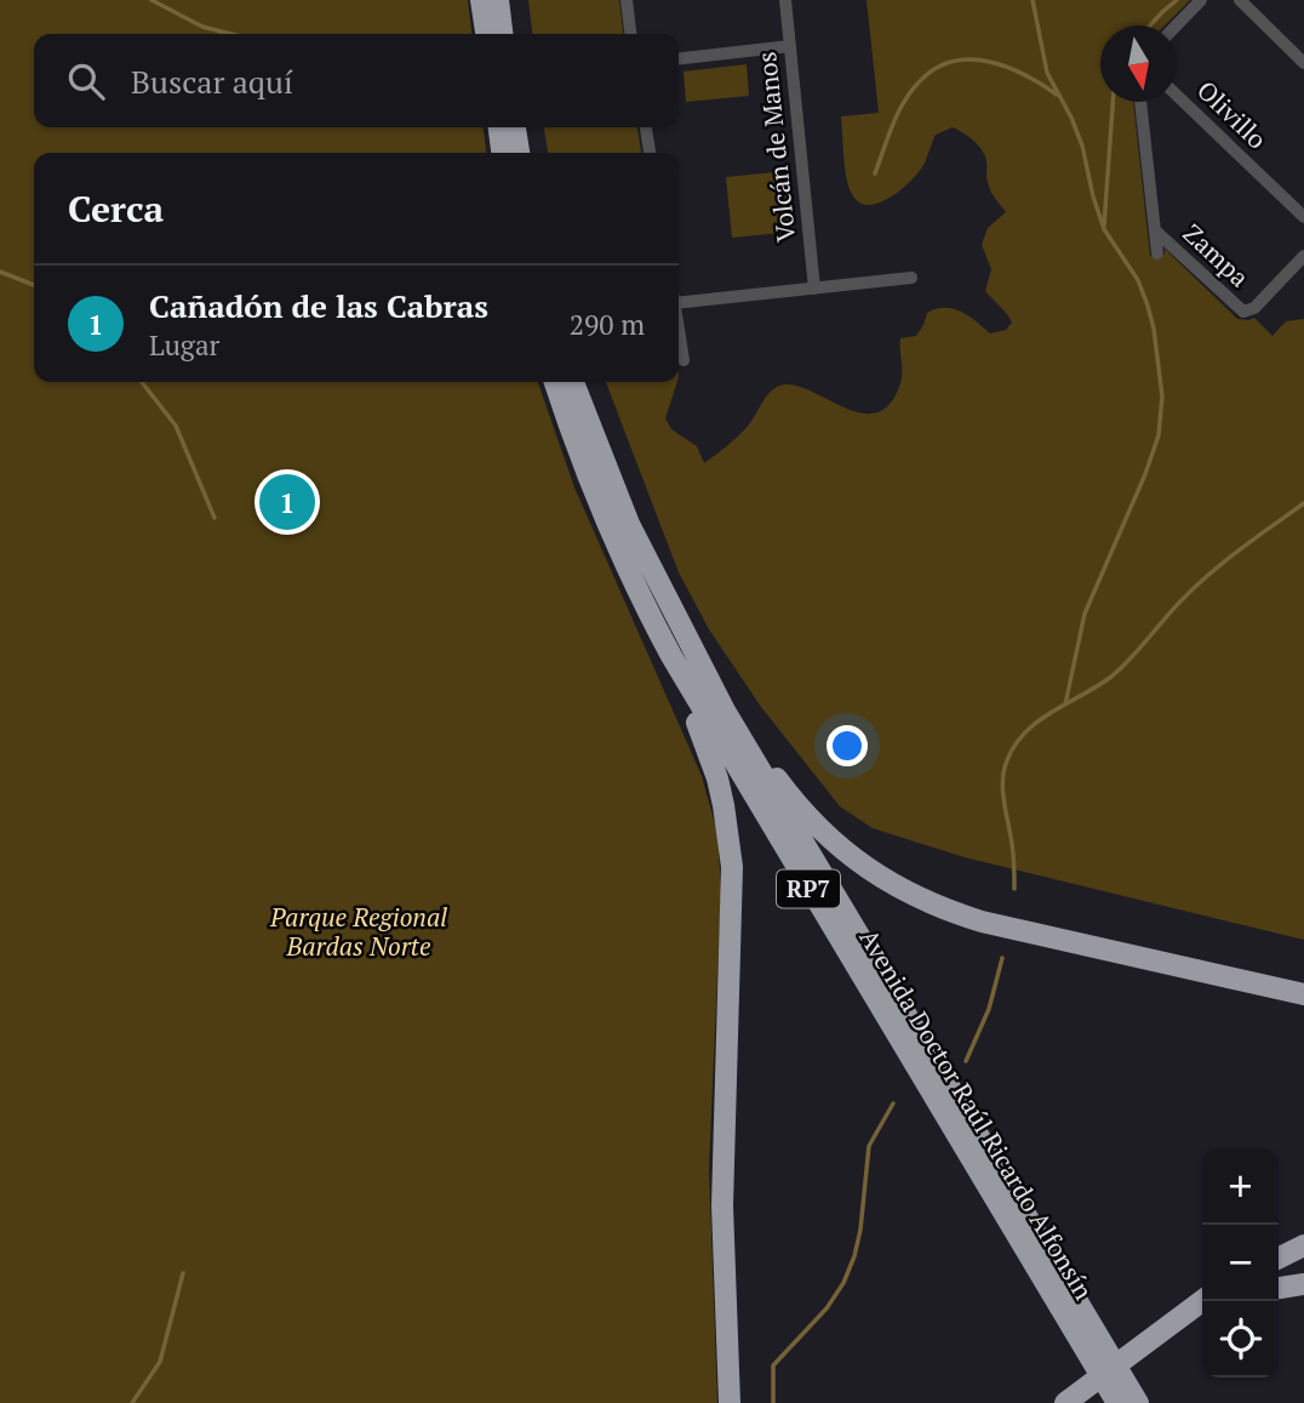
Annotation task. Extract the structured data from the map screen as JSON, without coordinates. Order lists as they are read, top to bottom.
{
  "streets": {
    "highway": ["RP7", "Avenida Doctor Raúl Ricardo Alfonsín"],
    "street": ["Olivillo", "Volcán de Manos", "Zampa"]
  },
  "crossings": [
    ["RP7", "Avenida Doctor Raúl Ricardo Alfonsín"]
  ],
  "parks": ["Parque Regional Bardas Norte"],
  "north": "bottom",
  "page": {
    "search": "Buscar aquí",
    "heading": "Cerca",
    "list": [
      {
        "mark": "1",
        "name": "Cañadón de las Cabras",
        "note": "Lugar",
        "value": "290 m"
      }
    ],
    "pins": "1",
    "map_buttons": ["+", "−"]
  }
}
